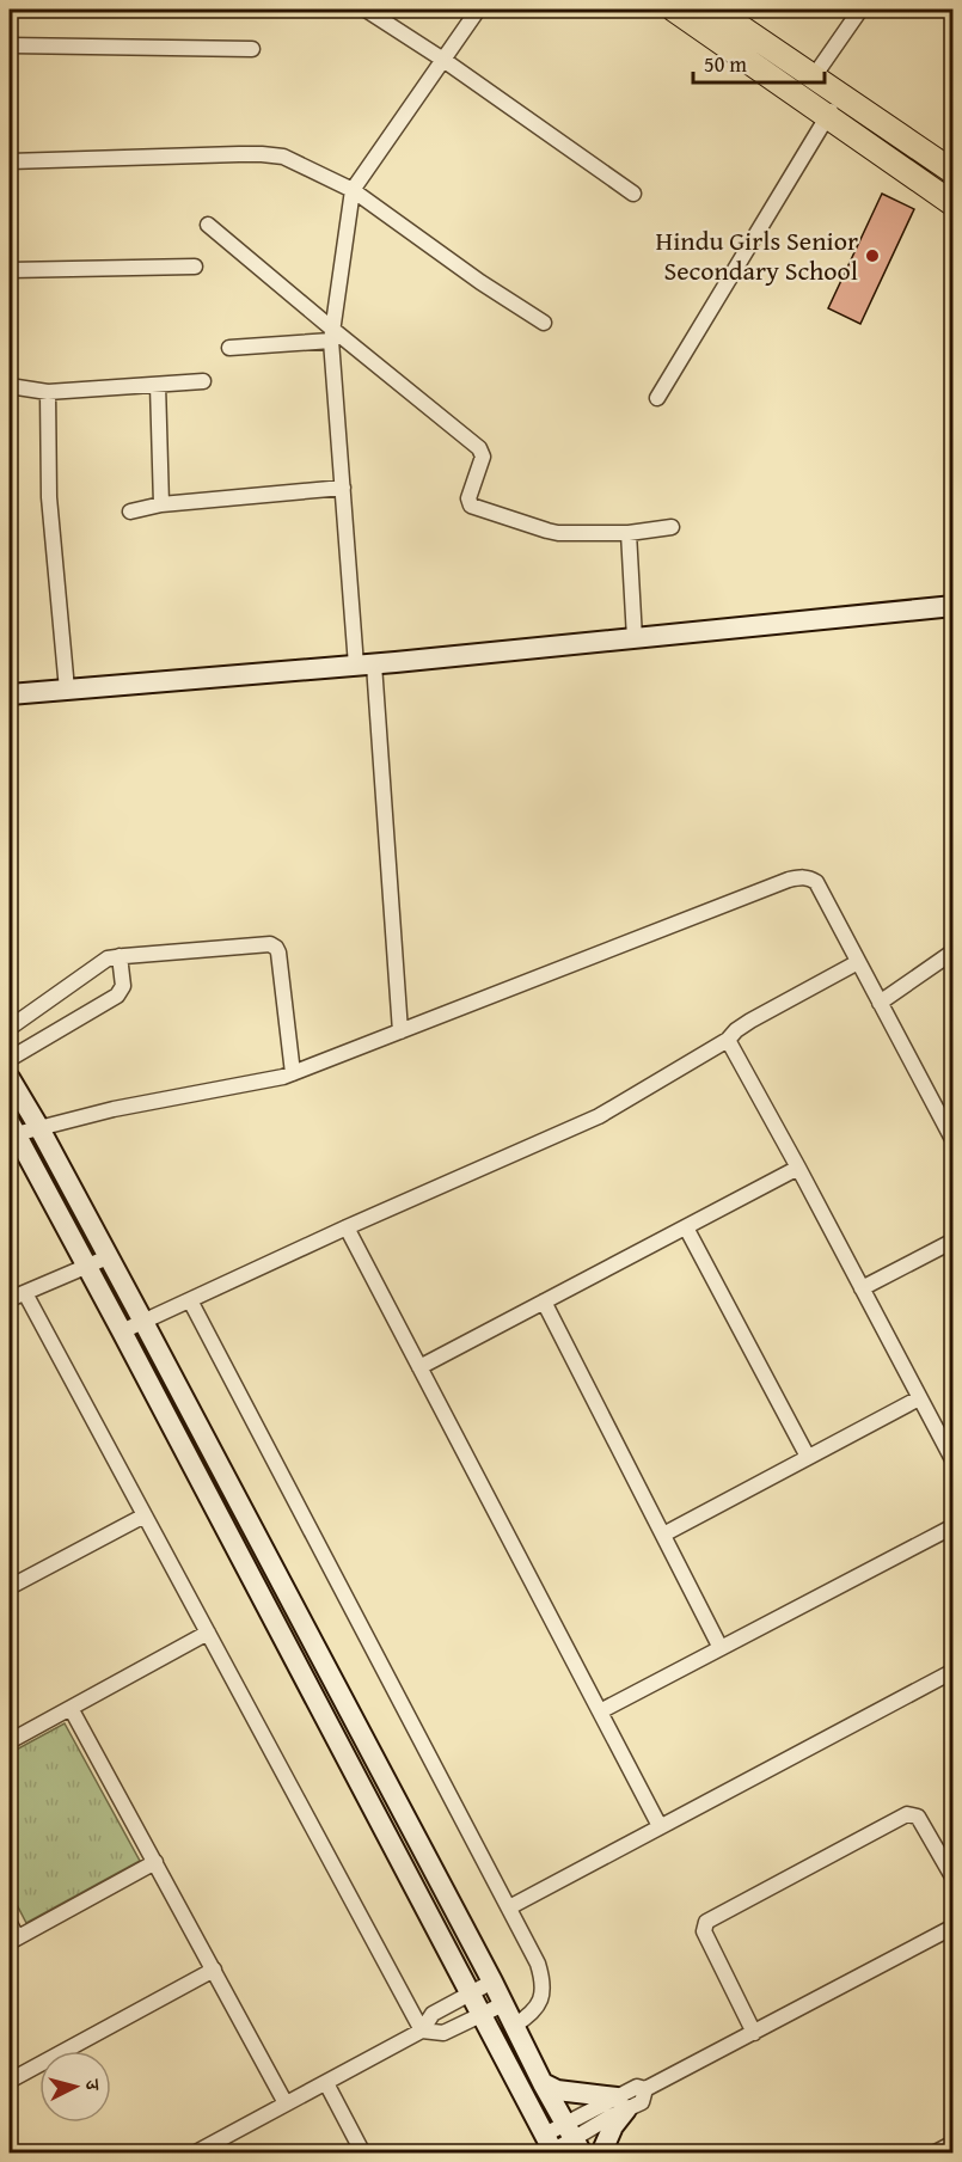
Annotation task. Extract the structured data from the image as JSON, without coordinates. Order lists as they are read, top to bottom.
{
  "places": ["Hindu Girls Senior Secondary School"],
  "scale_bar": "50 m",
  "north": "right"
}
